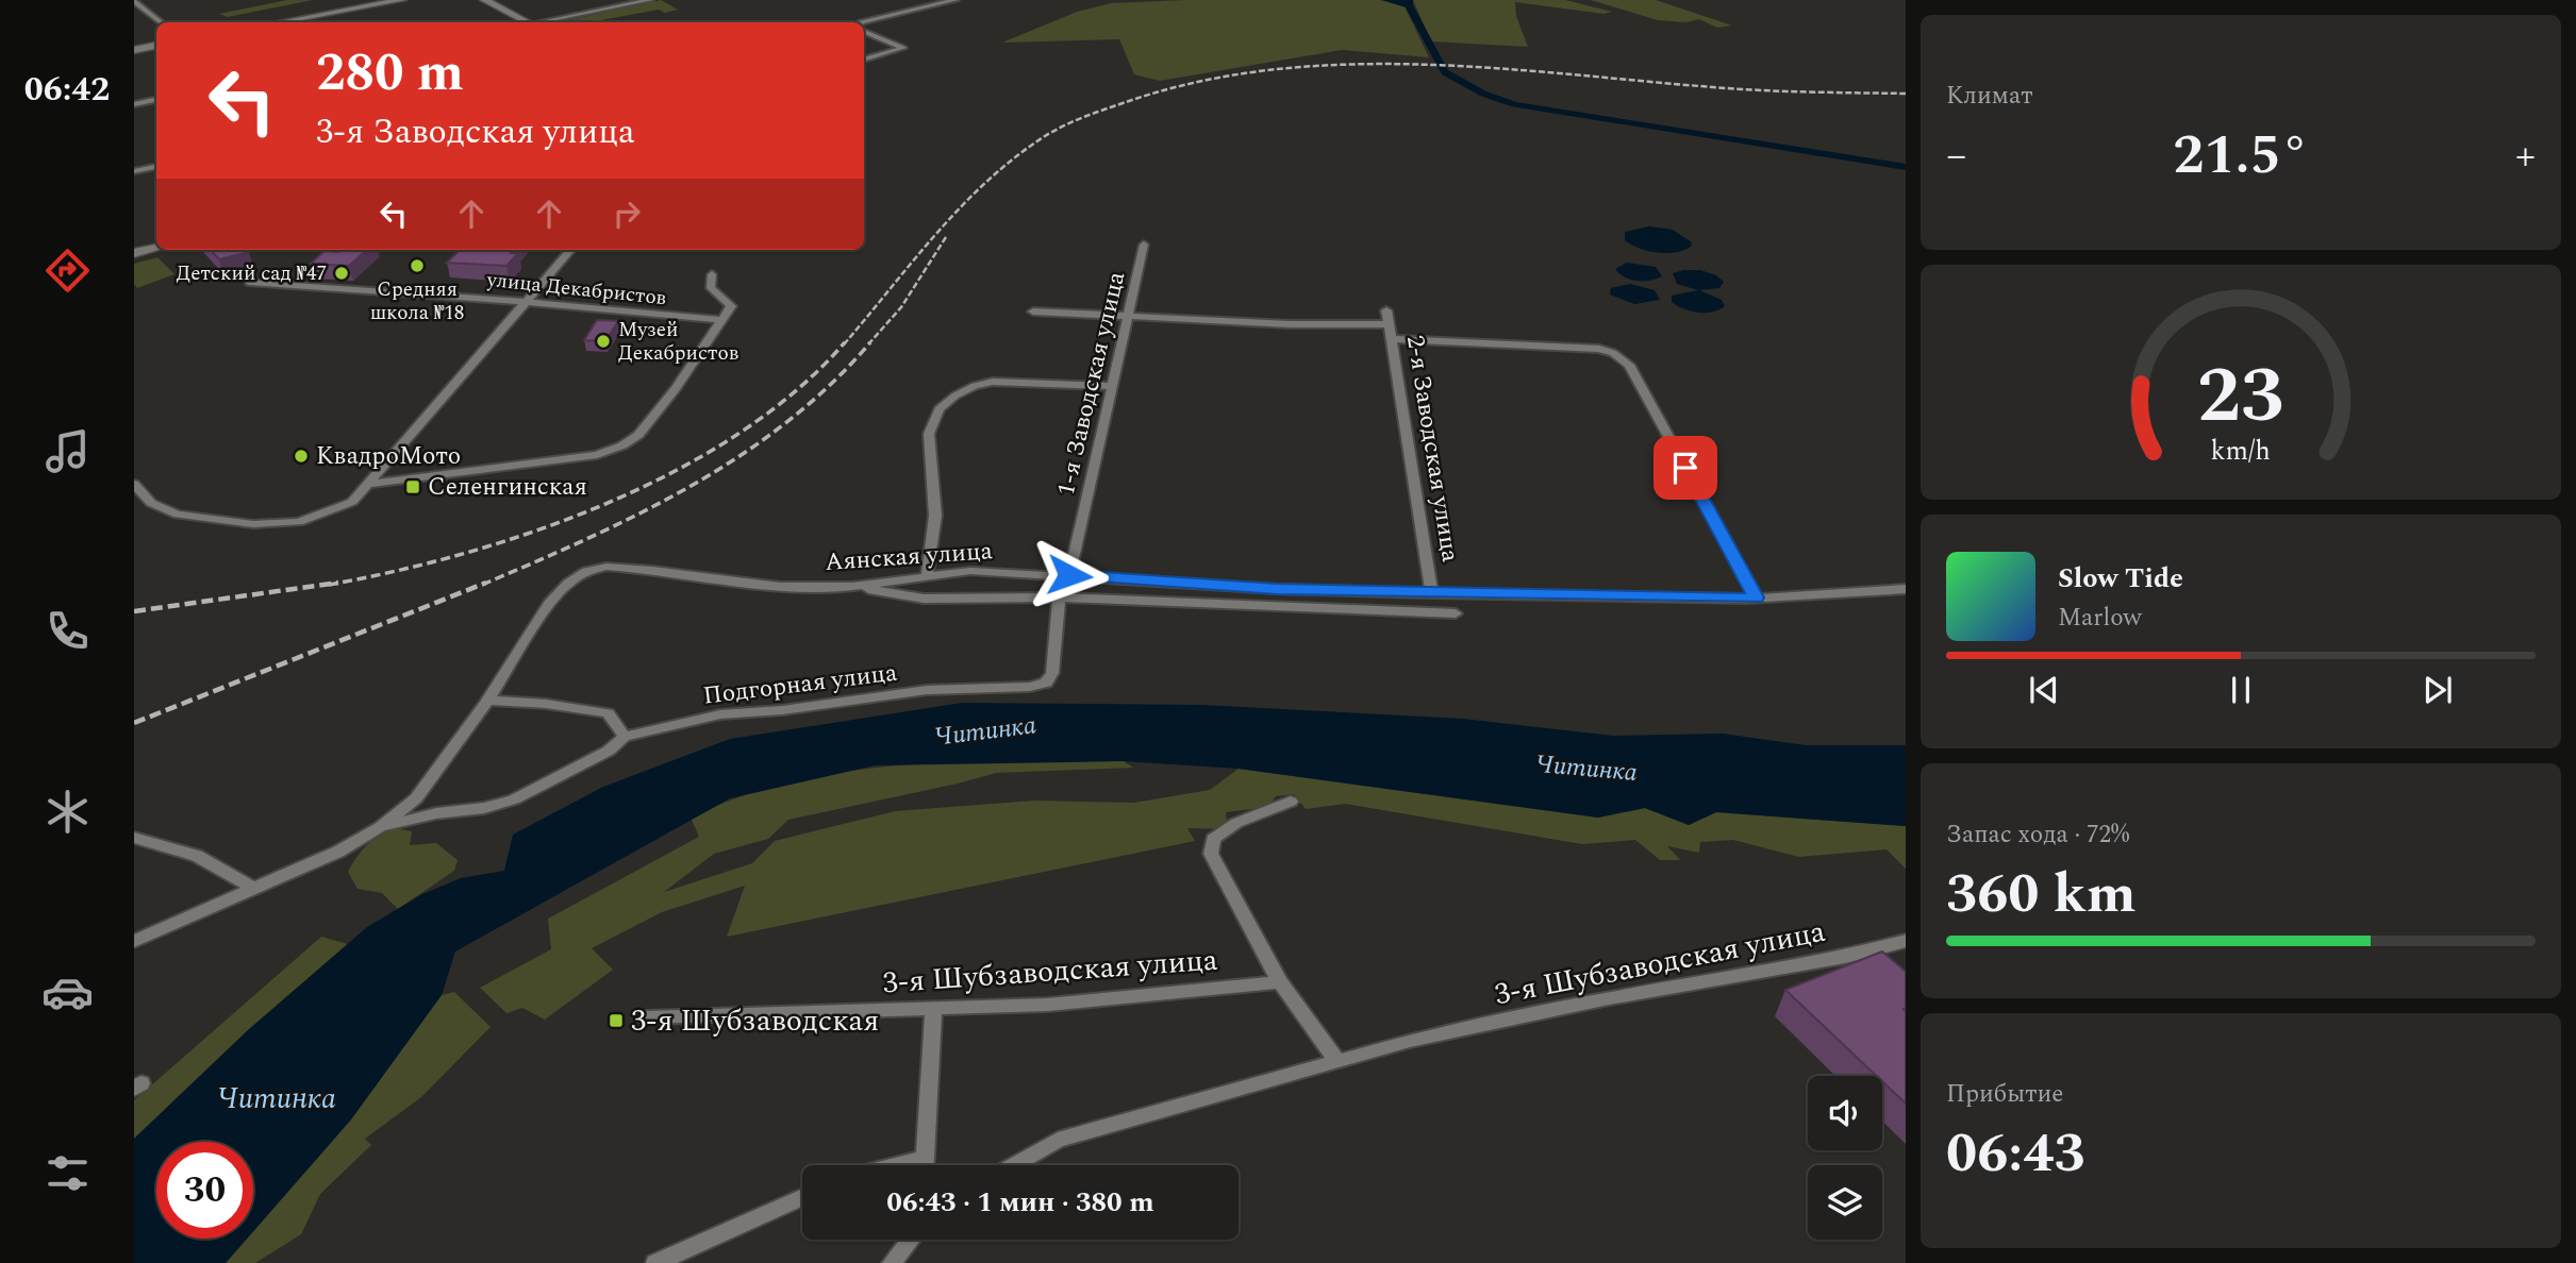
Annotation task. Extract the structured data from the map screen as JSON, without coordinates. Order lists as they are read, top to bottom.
{
  "streets": {
    "street": [
      "улица Декабристов",
      "1-я Заводская улица",
      "2-я Заводская улица",
      "Аянская улица",
      "Подгорная улица",
      "3-я Шубзаводская улица"
    ]
  },
  "crossings": [
    ["1-я Заводская улица", "Аянская улица"],
    ["2-я Заводская улица", "Аянская улица"]
  ],
  "water": ["Читинка"],
  "places": {
    "other": [
      "Средняя школа №18",
      "Детский сад №47",
      "Музей Декабристов",
      "КвадроМото"
    ],
    "transit": ["Селенгинская", "3-я Шубзаводская"]
  },
  "page": {
    "tabs": "06:42",
    "tile": [
      "Климат",
      ["Запас хода · 72%", "360 km"],
      ["Прибытие", "06:43"]
    ],
    "turn": ["280 m", "3-я Заводская улица"],
    "heat": ["−", "21.5°", "+"],
    "song": ["Slow Tide", "Marlow"],
    "limit": "30",
    "trip": "06:43 · 1 мин · 380 m",
    "gauge": ["23", "km/h"]
  }
}
